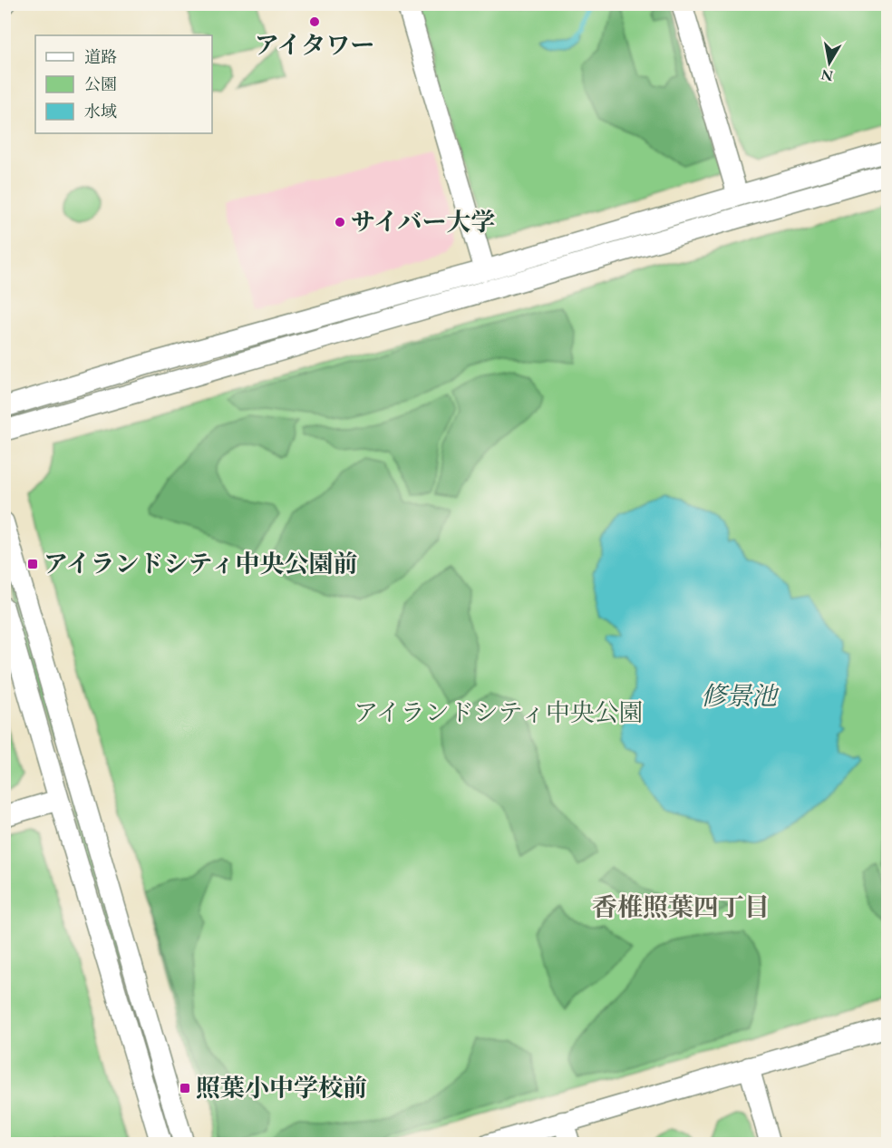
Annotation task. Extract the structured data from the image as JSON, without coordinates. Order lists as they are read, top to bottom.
{
  "districts": ["香椎照葉四丁目"],
  "water": ["修景池"],
  "parks": ["アイランドシティ中央公園"],
  "places": {
    "other": ["アイタワー", "サイバー大学"],
    "transit": ["アイランドシティ中央公園前", "照葉小中学校前"]
  },
  "legend": ["道路", "公園", "水域"],
  "north": "bottom"
}
